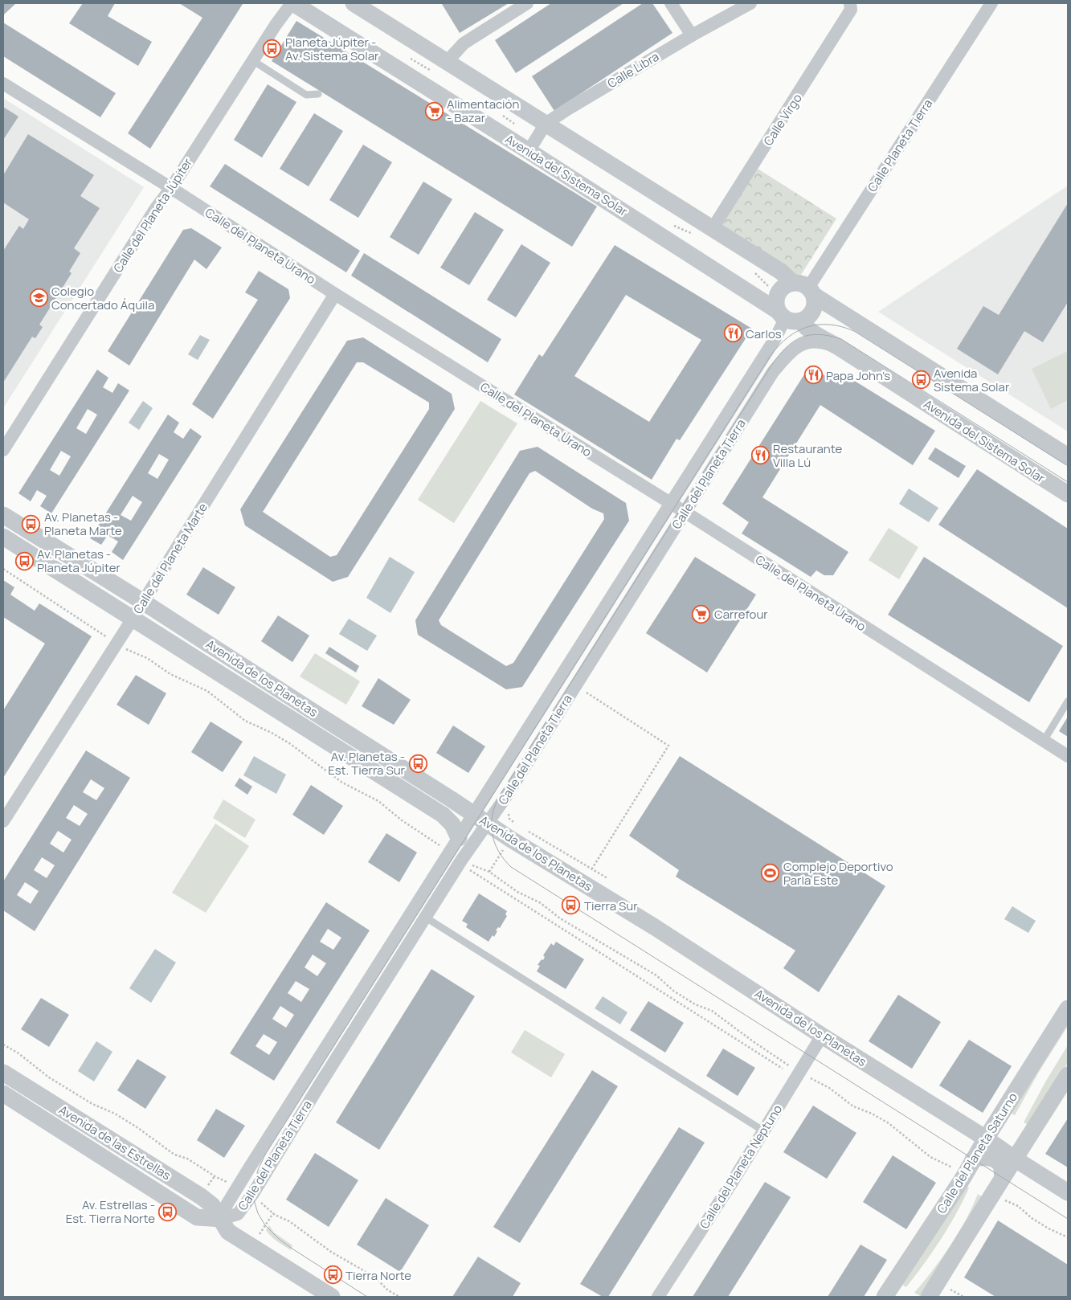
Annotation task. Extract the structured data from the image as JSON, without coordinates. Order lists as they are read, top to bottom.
{
  "streets": {
    "street": [
      "Calle Libra",
      "Calle Virgo",
      "Calle Planeta Tierra",
      "Avenida del Sistema Solar",
      "Calle del Planeta Júpiter",
      "Calle del Planeta Urano",
      "Calle del Planeta Tierra",
      "Calle del Planeta Marte",
      "Avenida de los Planetas",
      "Avenida de las Estrellas",
      "Calle del Planeta Saturno",
      "Calle del Planeta Neptuno"
    ]
  },
  "crossings": [
    ["Calle Libra", "Avenida del Sistema Solar"],
    ["Calle Planeta Tierra", "Avenida del Sistema Solar"],
    ["Calle Planeta Tierra", "Calle del Planeta Tierra"],
    ["Avenida del Sistema Solar", "Calle del Planeta Júpiter"],
    ["Avenida del Sistema Solar", "Calle del Planeta Tierra"],
    ["Calle del Planeta Júpiter", "Calle del Planeta Urano"],
    ["Calle del Planeta Urano", "Calle del Planeta Tierra"],
    ["Calle del Planeta Urano", "Calle del Planeta Marte"],
    ["Calle del Planeta Tierra", "Avenida de los Planetas"],
    ["Calle del Planeta Tierra", "Avenida de las Estrellas"],
    ["Calle del Planeta Marte", "Avenida de los Planetas"],
    ["Avenida de los Planetas", "Calle del Planeta Saturno"],
    ["Avenida de los Planetas", "Calle del Planeta Neptuno"]
  ],
  "places": {
    "bus stop": [
      "Planeta Júpiter - Av. Sistema Solar",
      "Avenida Sistema Solar",
      "Av. Planetas - Planeta Marte",
      "Av. Planetas - Planeta Júpiter",
      "Av. Planetas - Est. Tierra Sur",
      "Tierra Sur",
      "Av. Estrellas - Est. Tierra Norte",
      "Tierra Norte"
    ],
    "supermarket": ["Alimentación - Bazar", "Carrefour"],
    "school or university": ["Colegio Concertado Áquila"],
    "restaurant": ["Carlos", "Papa John's", "Restaurante Villa Lú"],
    "sports": ["Complejo Deportivo Parla Este"]
  }
}
